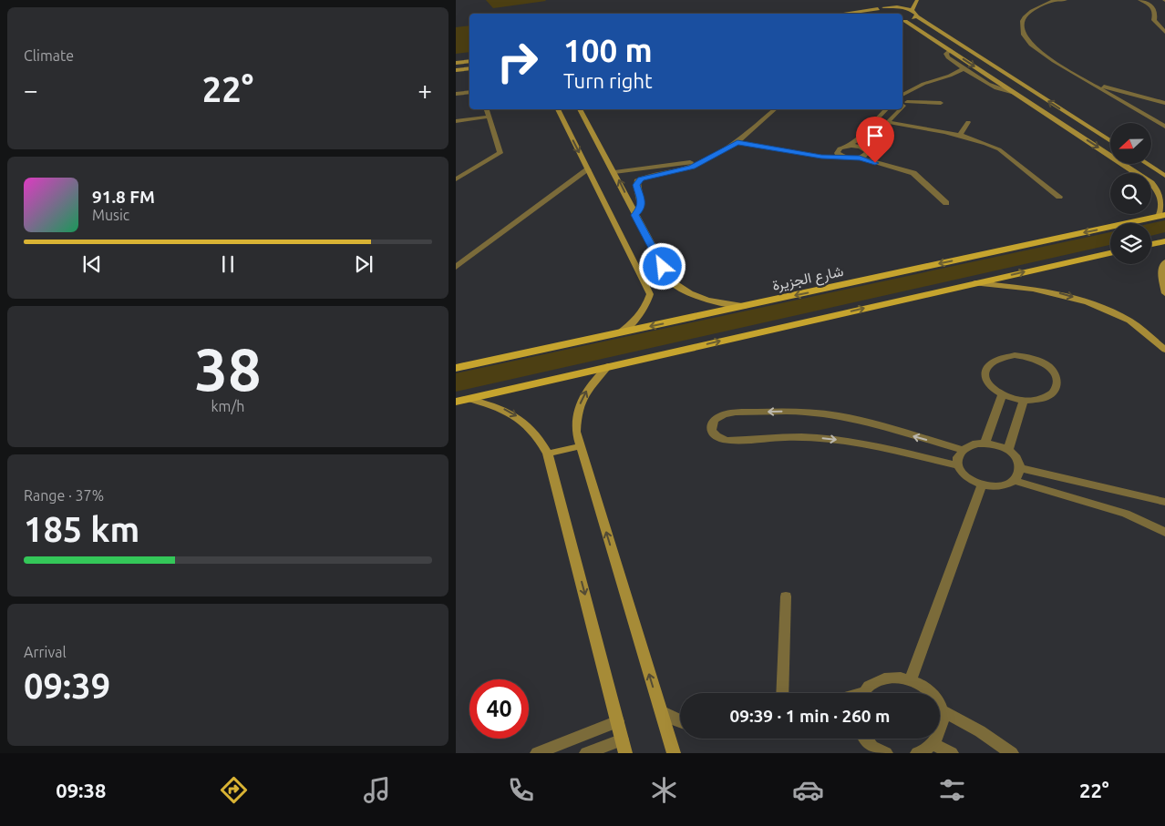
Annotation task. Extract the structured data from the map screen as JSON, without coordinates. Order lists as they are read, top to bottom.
{
  "streets": {
    "main road": ["شارع الجزيرة"]
  },
  "north": "left",
  "page": {
    "tile": [
      "Climate",
      ["38", "km/h"],
      ["Range · 37%", "185 km"],
      ["Arrival", "09:39"]
    ],
    "turn": ["100 m", "Turn right"],
    "heat": ["−", "22°", "+"],
    "song": ["91.8 FM", "Music"],
    "limit": "40",
    "trip": "09:39 · 1 min · 260 m",
    "tabs": ["09:38", "22°"]
  }
}
